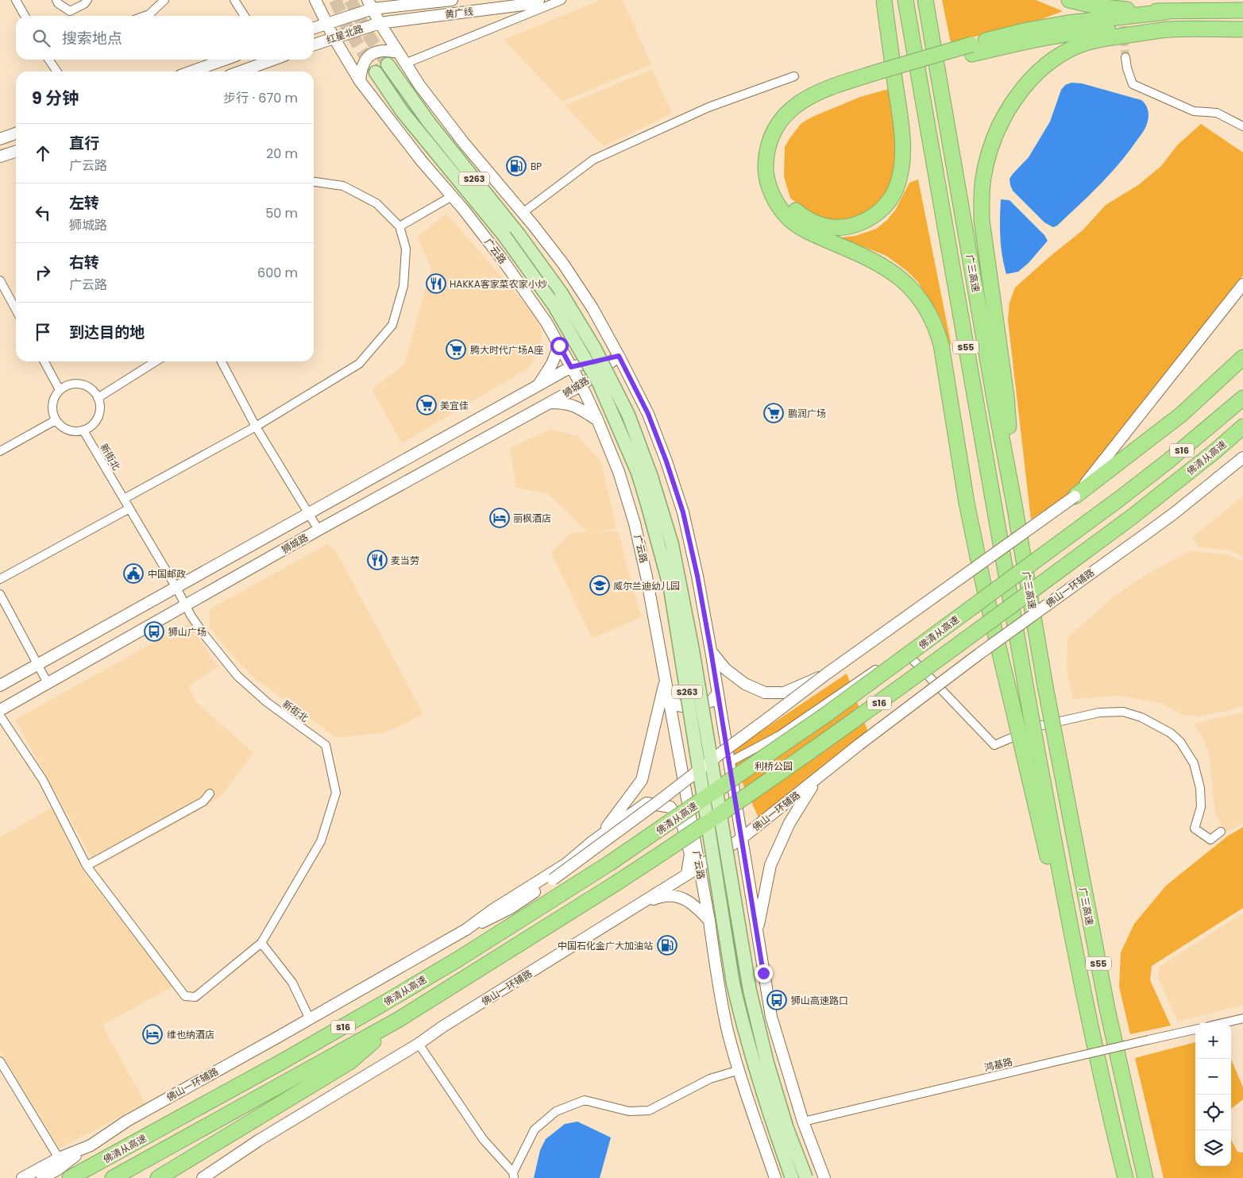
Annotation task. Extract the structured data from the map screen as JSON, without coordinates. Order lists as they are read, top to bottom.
{
  "streets": {
    "highway": [
      "广三高速",
      "S55",
      "S16",
      "佛清从高速"
    ],
    "main road": [
      "黄广线",
      "红星北路",
      "S263",
      "广云路",
      "狮城路",
      "佛山一环辅路"
    ],
    "street": ["新街北", "鸿基路"]
  },
  "crossings": [
    ["黄广线", "红星北路"],
    ["黄广线", "S263"],
    ["红星北路", "S263"],
    ["红星北路", "广云路"],
    ["S263", "狮城路"],
    ["S263", "佛山一环辅路"],
    ["S263", "鸿基路"],
    ["广云路", "狮城路"],
    ["广云路", "佛山一环辅路"],
    ["狮城路", "新街北"]
  ],
  "parks": ["利桥公园"],
  "places": {
    "fuel station": ["BP", "中国石化金广大加油站"],
    "restaurant": ["HAKKA客家菜农家小炒", "麦当劳"],
    "supermarket": ["腾大时代广场A座", "美宜佳", "鹏润广场"],
    "hotel": ["丽枫酒店", "维也纳酒店"],
    "public building": ["中国邮政"],
    "school or university": ["威尔兰迪幼儿园"],
    "bus stop": ["狮山广场", "狮山高速路口"]
  },
  "page": {
    "search": "搜索地点",
    "heading": ["9 分钟", "步行 · 670 m"],
    "list": [
      ["直行", "广云路", "20 m"],
      ["左转", "狮城路", "50 m"],
      ["右转", "广云路", "600 m"],
      "到达目的地"
    ],
    "map_buttons": ["+", "−"]
  }
}
